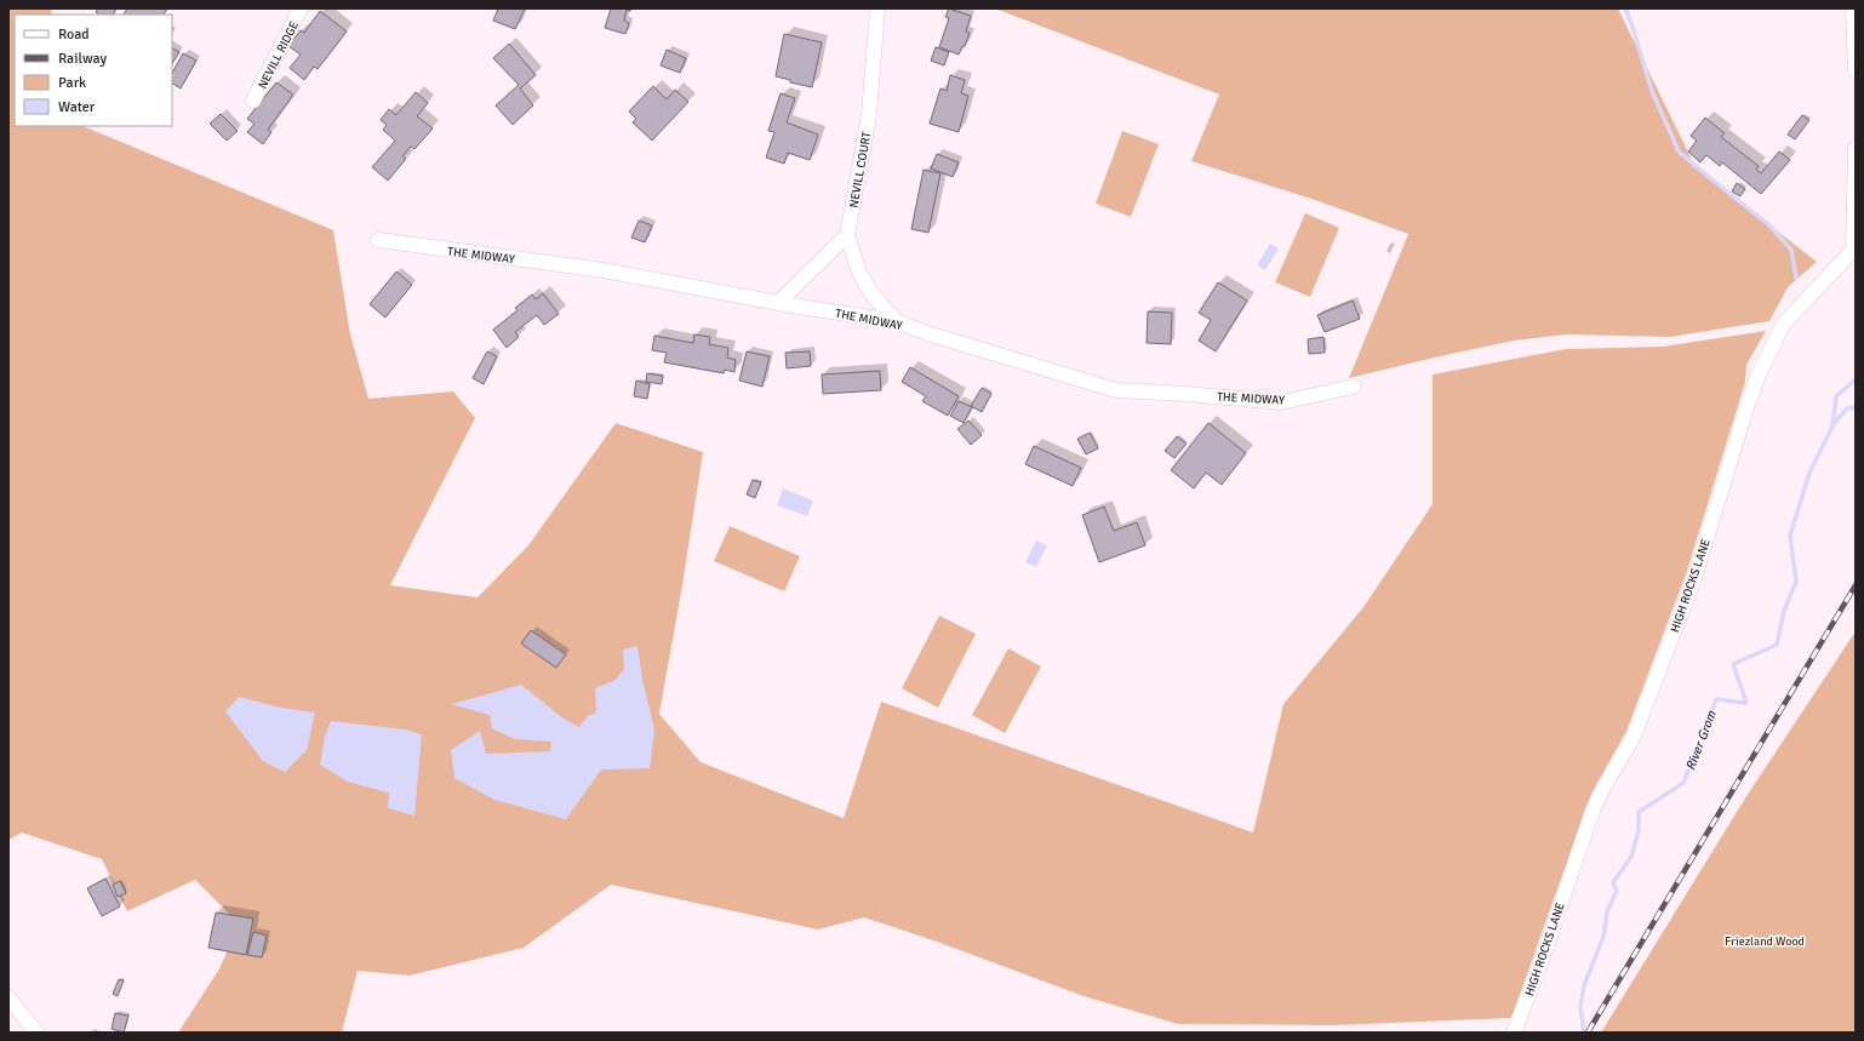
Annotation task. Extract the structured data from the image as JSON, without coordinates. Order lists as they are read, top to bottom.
{
  "streets": {
    "street": [
      "NEVILL RIDGE",
      "NEVILL COURT",
      "THE MIDWAY",
      "HIGH ROCKS LANE"
    ]
  },
  "water": ["River Grom"],
  "parks": ["Friezland Wood"],
  "legend": [
    "Road",
    "Railway",
    "Park",
    "Water"
  ]
}
